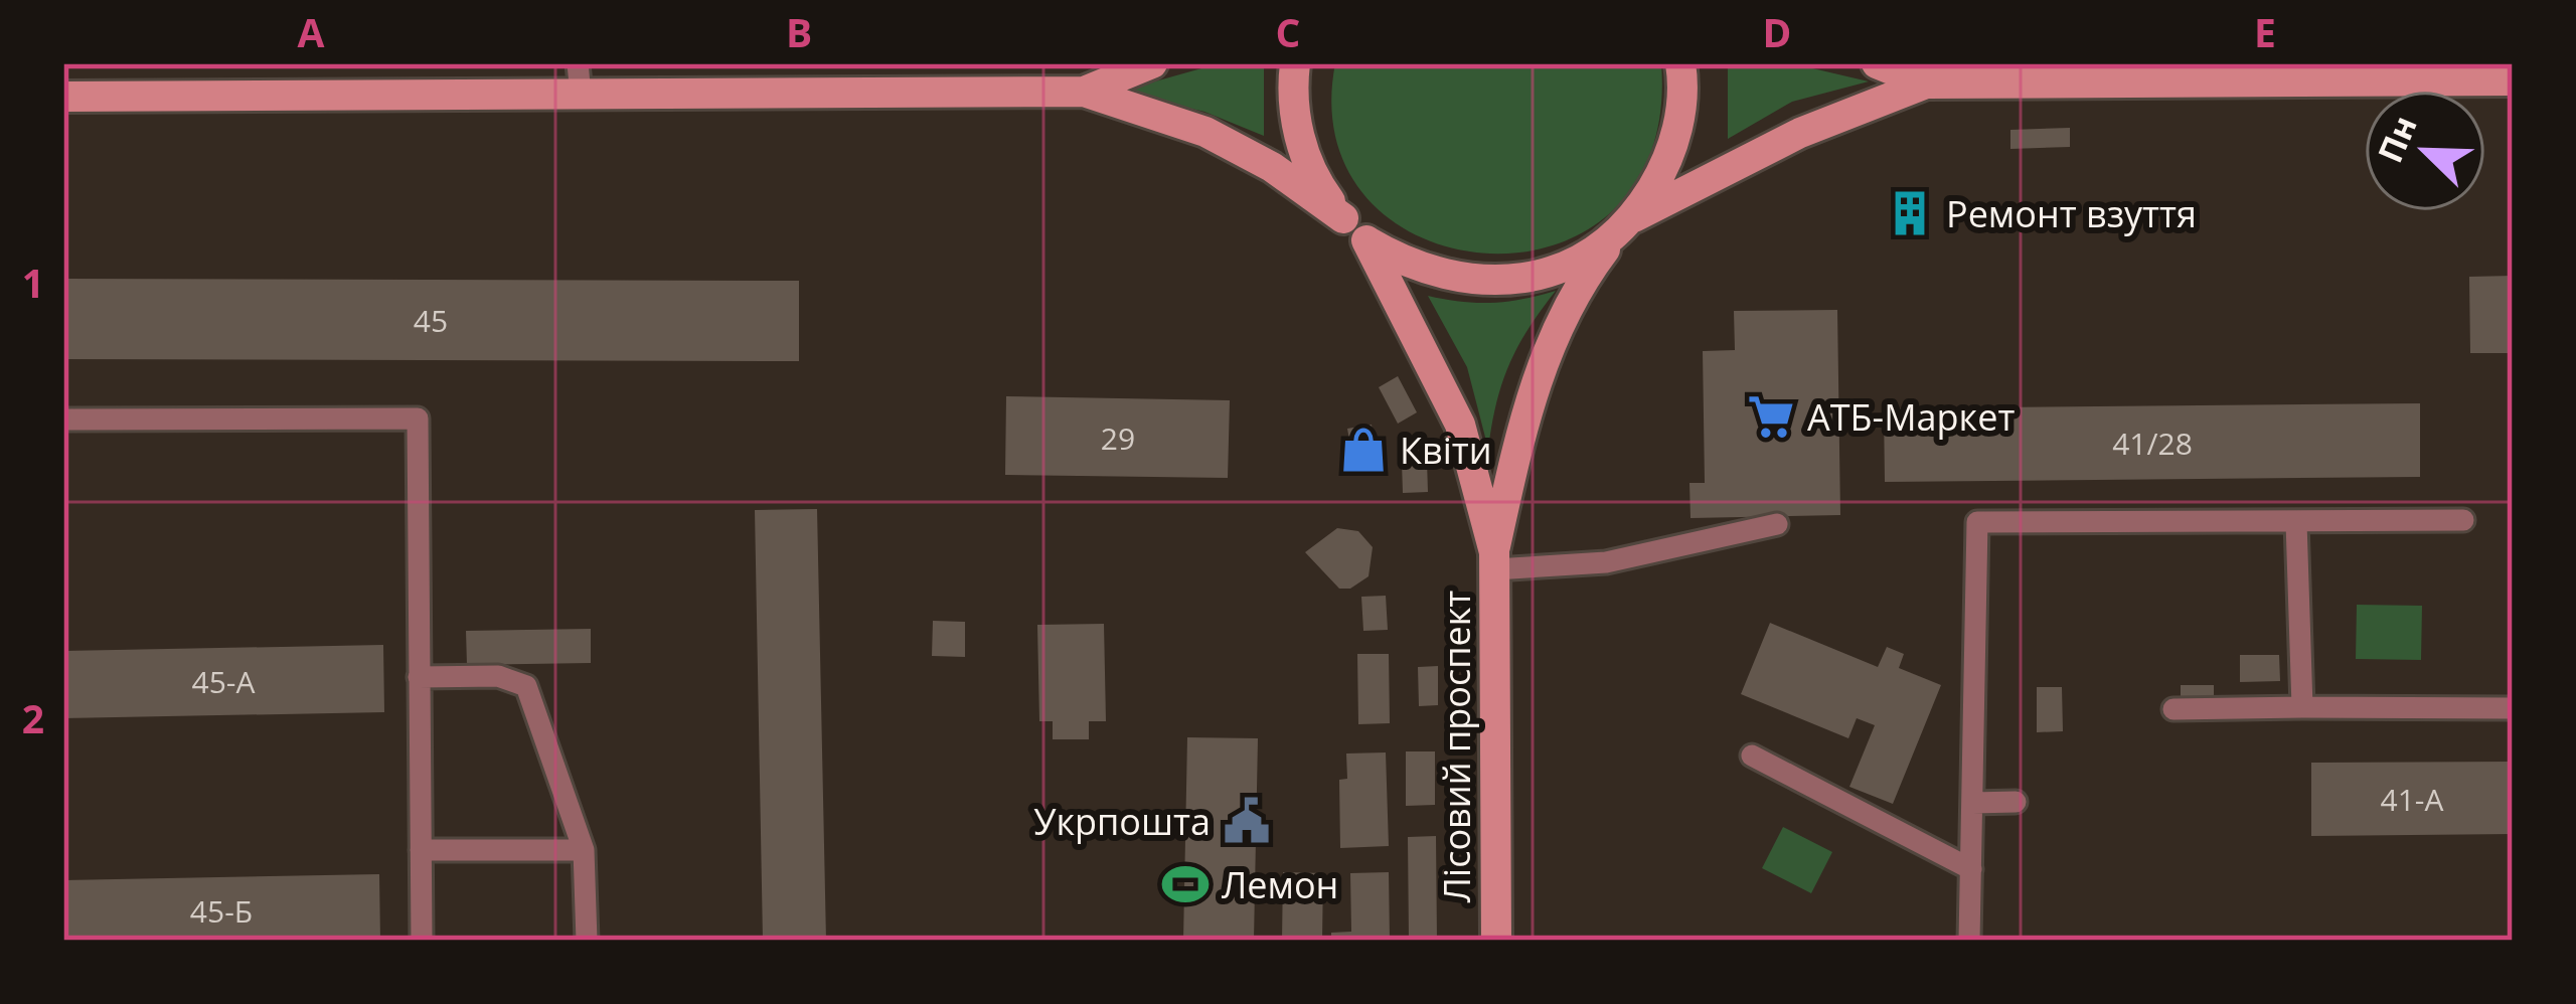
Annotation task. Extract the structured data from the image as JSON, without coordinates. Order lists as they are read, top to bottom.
{
  "streets": {
    "street": ["Лісовий проспект"]
  },
  "places": {
    "building": ["Ремонт взуття"],
    "supermarket": ["АТБ-Маркет"],
    "shop": ["Квіти"],
    "public building": ["Укрпошта"],
    "sports": ["Лемон"]
  },
  "house_numbers": [
    "45",
    "29",
    "41/28",
    "45-А",
    "41-А",
    "45-Б"
  ],
  "north": "top left",
  "grid": {
    "columns": [
      "A",
      "B",
      "C",
      "D",
      "E"
    ],
    "rows": ["1", "2"]
  }
}
